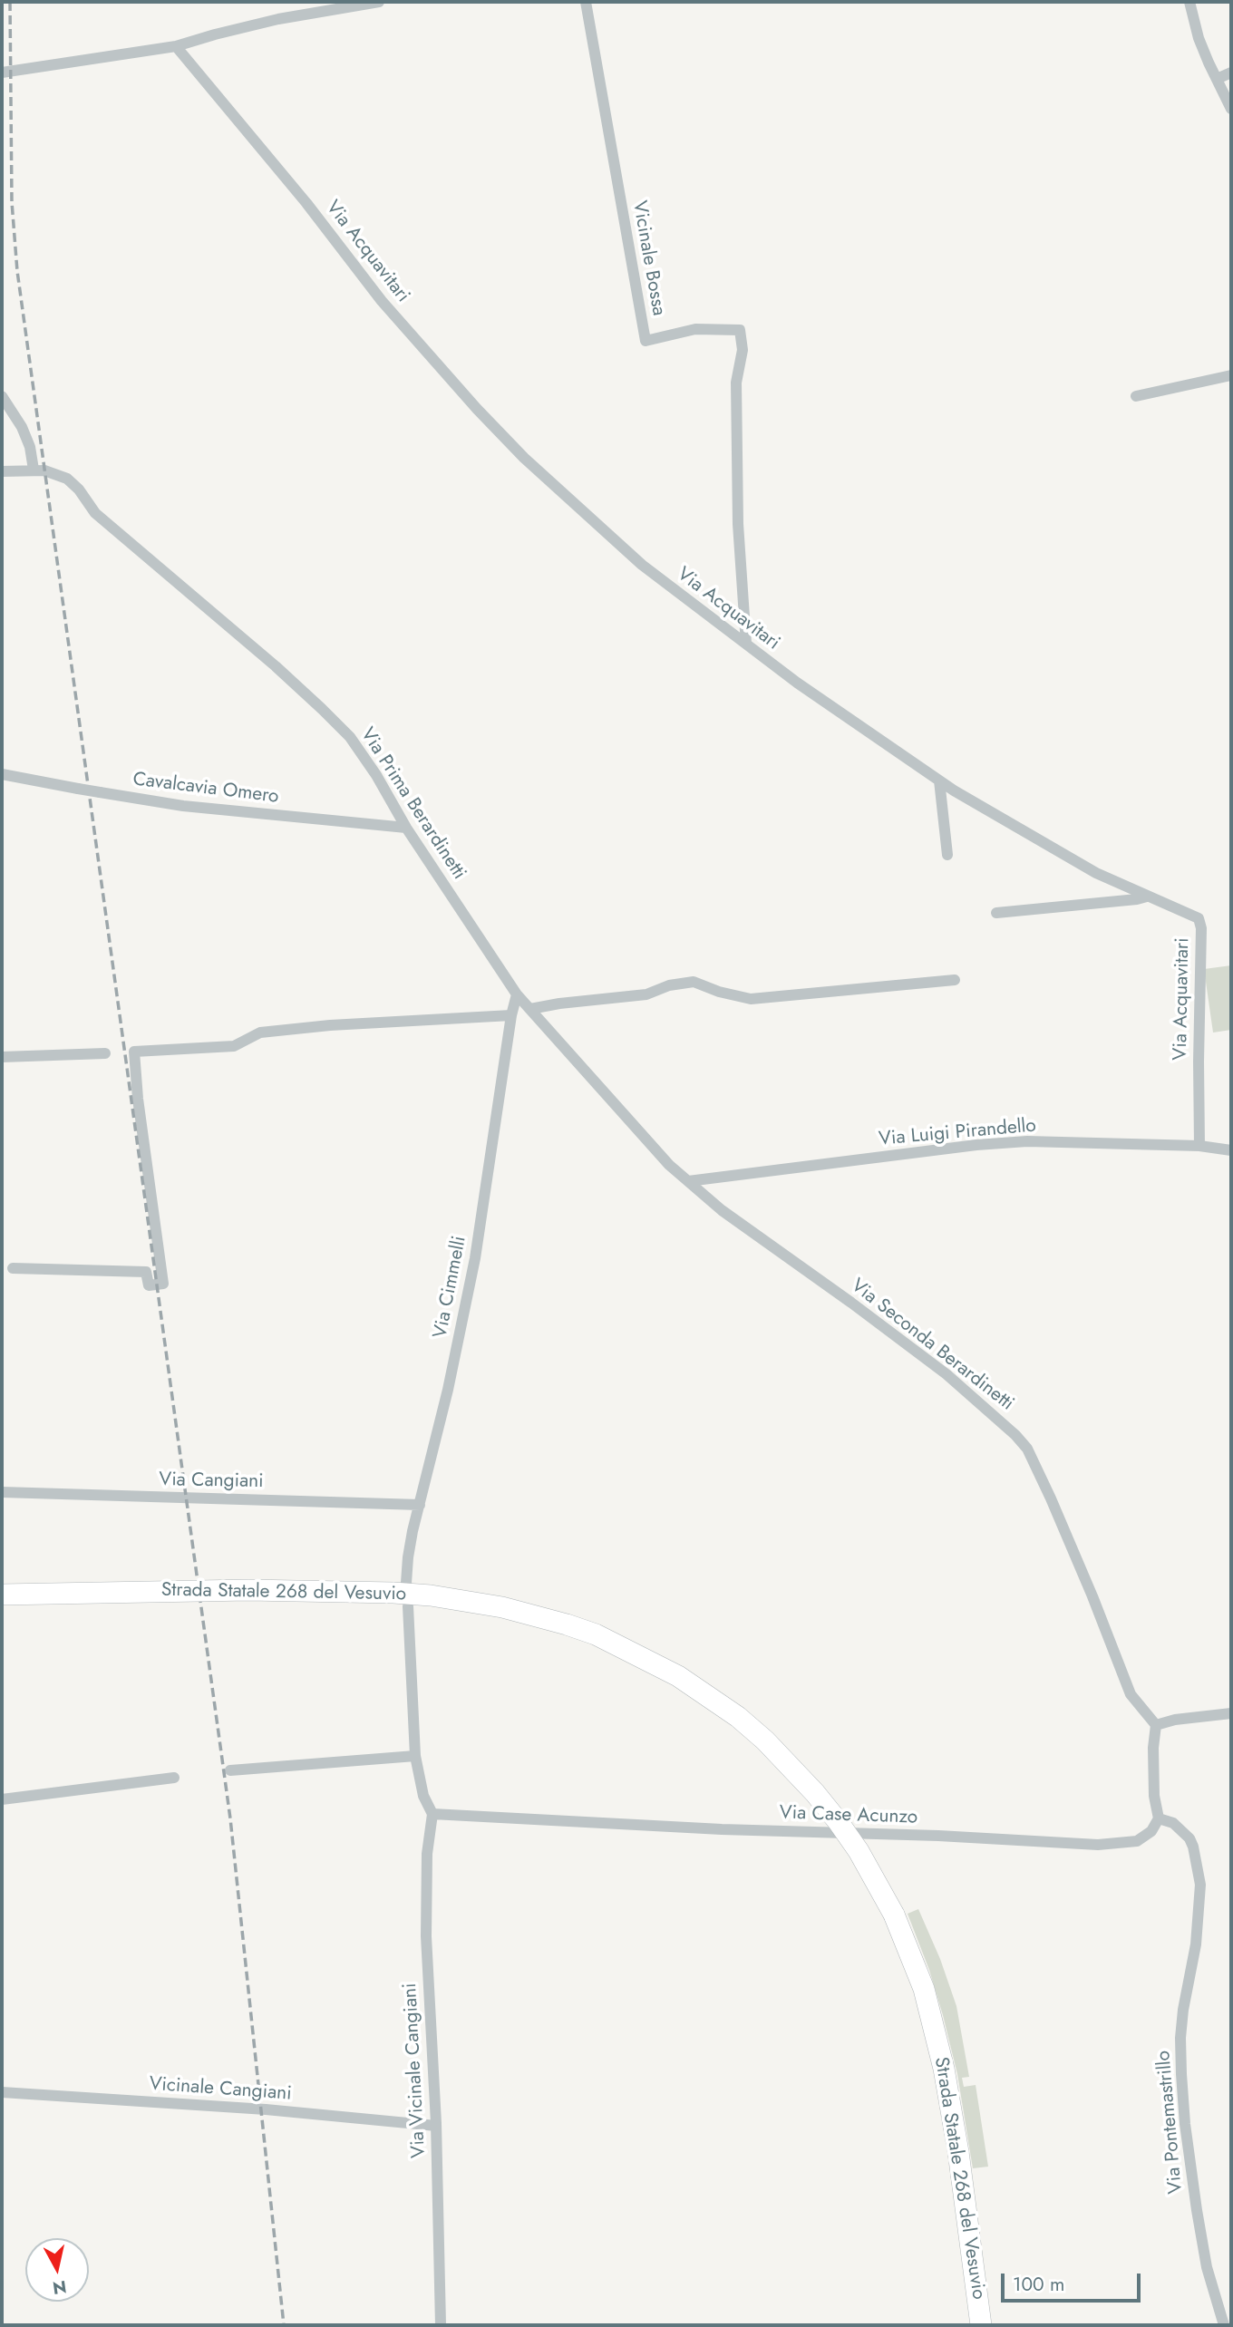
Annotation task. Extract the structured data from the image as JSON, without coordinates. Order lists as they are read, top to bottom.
{
  "streets": {
    "highway": ["Strada Statale 268 del Vesuvio"],
    "street": [
      "Via Acquavitari",
      "Vicinale Bossa",
      "Cavalcavia Omero",
      "Via Prima Berardinetti",
      "Via Luigi Pirandello",
      "Via Cimmelli",
      "Via Seconda Berardinetti",
      "Via Cangiani",
      "Via Case Acunzo",
      "Via Vicinale Cangiani",
      "Vicinale Cangiani",
      "Via Pontemastrillo"
    ]
  },
  "crossings": [
    ["Via Acquavitari", "Vicinale Bossa"],
    ["Via Acquavitari", "Via Luigi Pirandello"],
    ["Cavalcavia Omero", "Via Prima Berardinetti"],
    ["Via Prima Berardinetti", "Via Luigi Pirandello"],
    ["Via Prima Berardinetti", "Via Cimmelli"],
    ["Via Prima Berardinetti", "Via Seconda Berardinetti"],
    ["Via Luigi Pirandello", "Via Seconda Berardinetti"],
    ["Via Cimmelli", "Via Cangiani"],
    ["Via Case Acunzo", "Via Vicinale Cangiani"],
    ["Via Case Acunzo", "Via Pontemastrillo"],
    ["Via Vicinale Cangiani", "Vicinale Cangiani"]
  ],
  "scale_bar": "100 m",
  "north": "bottom"
}
